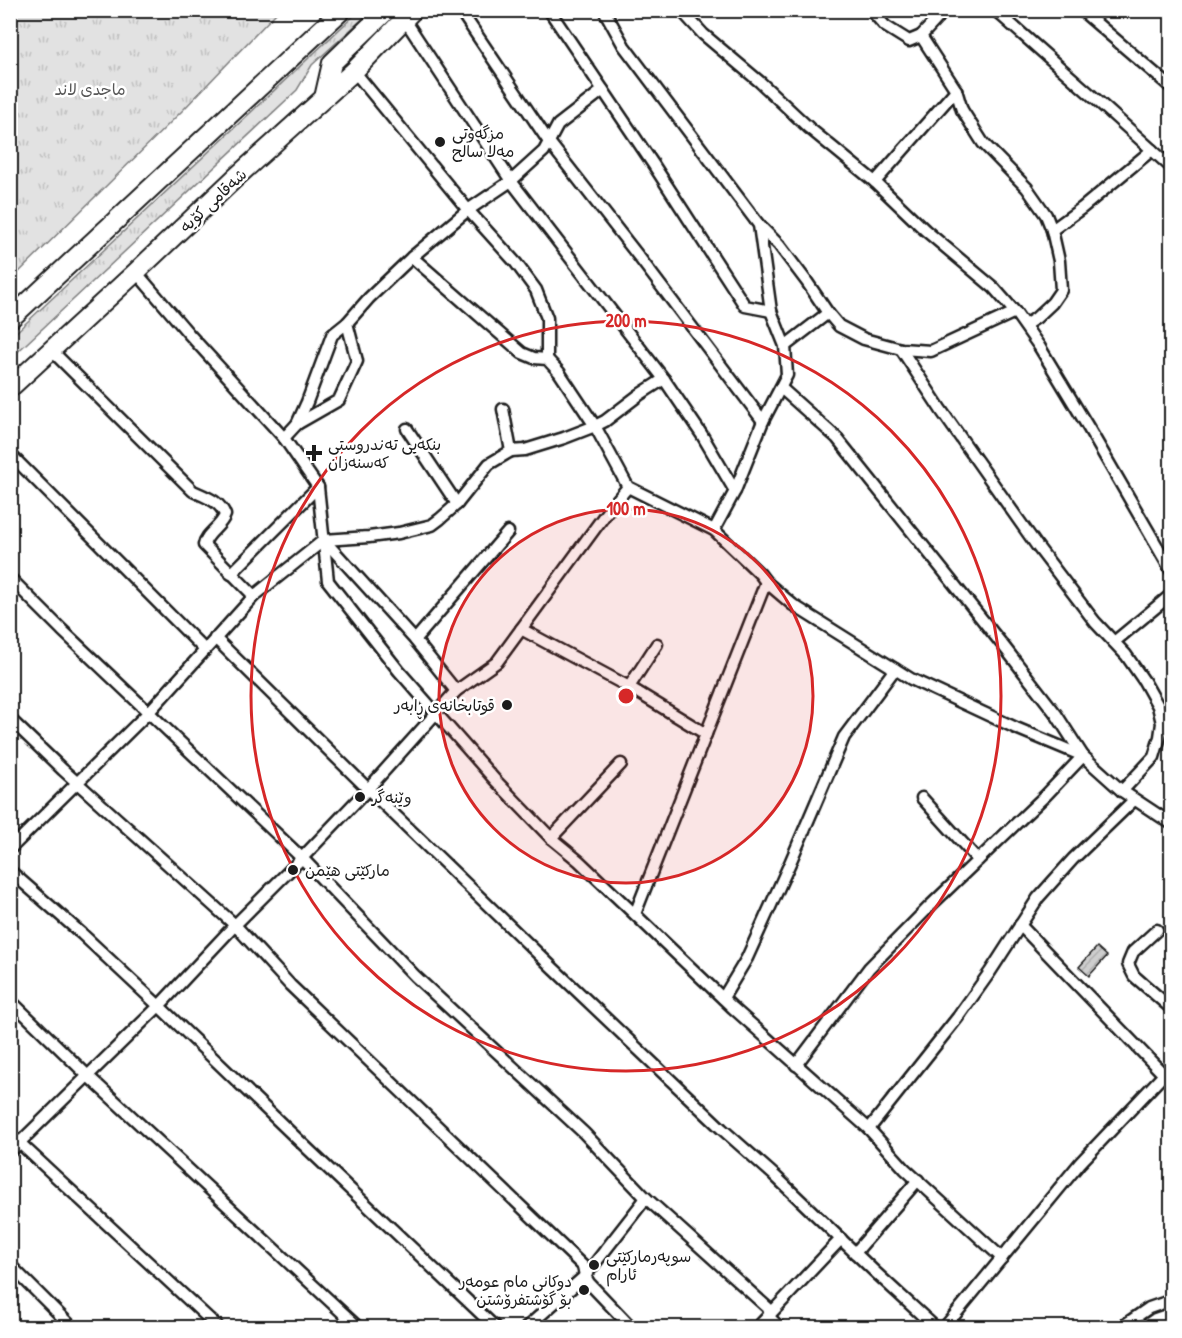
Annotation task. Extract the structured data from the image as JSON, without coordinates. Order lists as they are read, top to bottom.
{
  "streets": {
    "highway": ["شەقامی کۆیە"]
  },
  "parks": ["ماجدی لاند"],
  "places": {
    "other": [
      "مزگەوتی مەلا سالح",
      "قوتابخانەی ڕابەر",
      "وێنەگر",
      "مارکێتی هێمن",
      "سوپەرمارکێتی ئارام",
      "دوکانی مام عومەر بۆ گۆشتفرۆشتن"
    ],
    "health": ["بنکەیی تەندروستی کەسنەزان"]
  },
  "rings": ["200 m", "100 m"]
}
